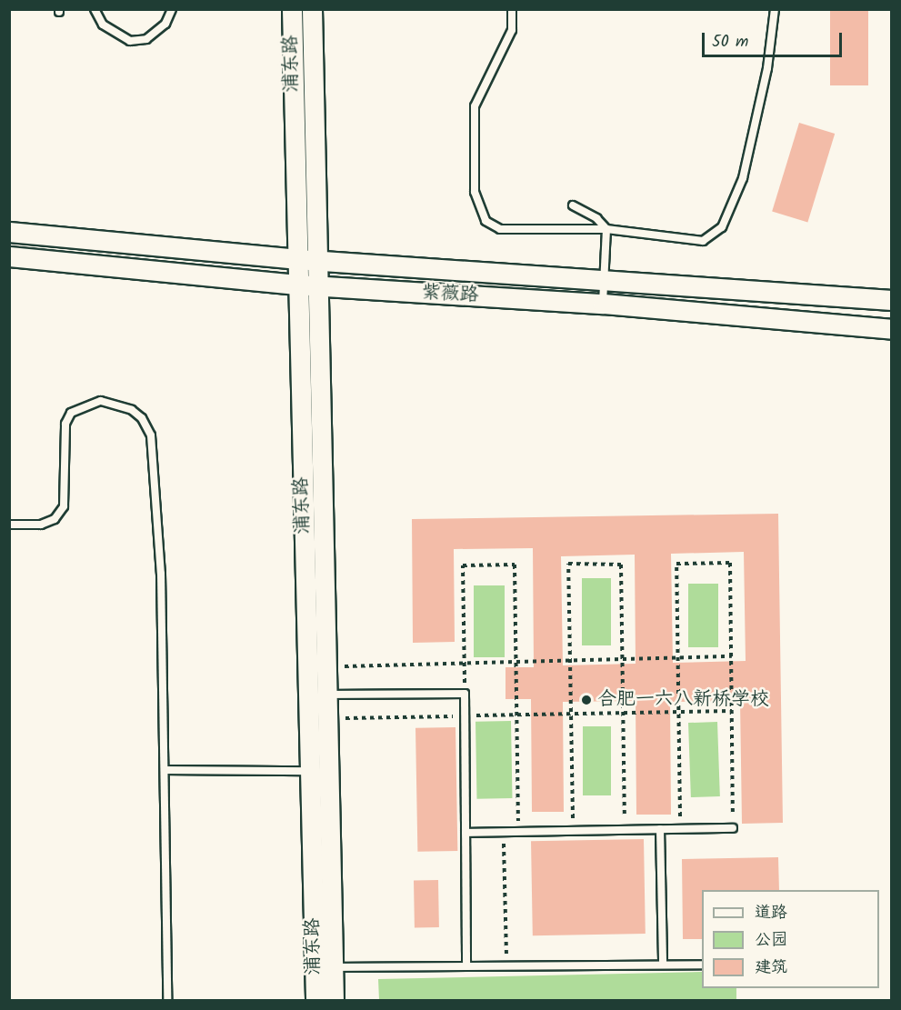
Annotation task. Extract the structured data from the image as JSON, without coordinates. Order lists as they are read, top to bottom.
{
  "streets": {
    "street": ["浦东路", "紫薇路"]
  },
  "crossings": [
    ["浦东路", "紫薇路"]
  ],
  "places": ["合肥一六八新桥学校"],
  "legend": ["道路", "公园", "建筑"],
  "scale_bar": "50 m"
}
